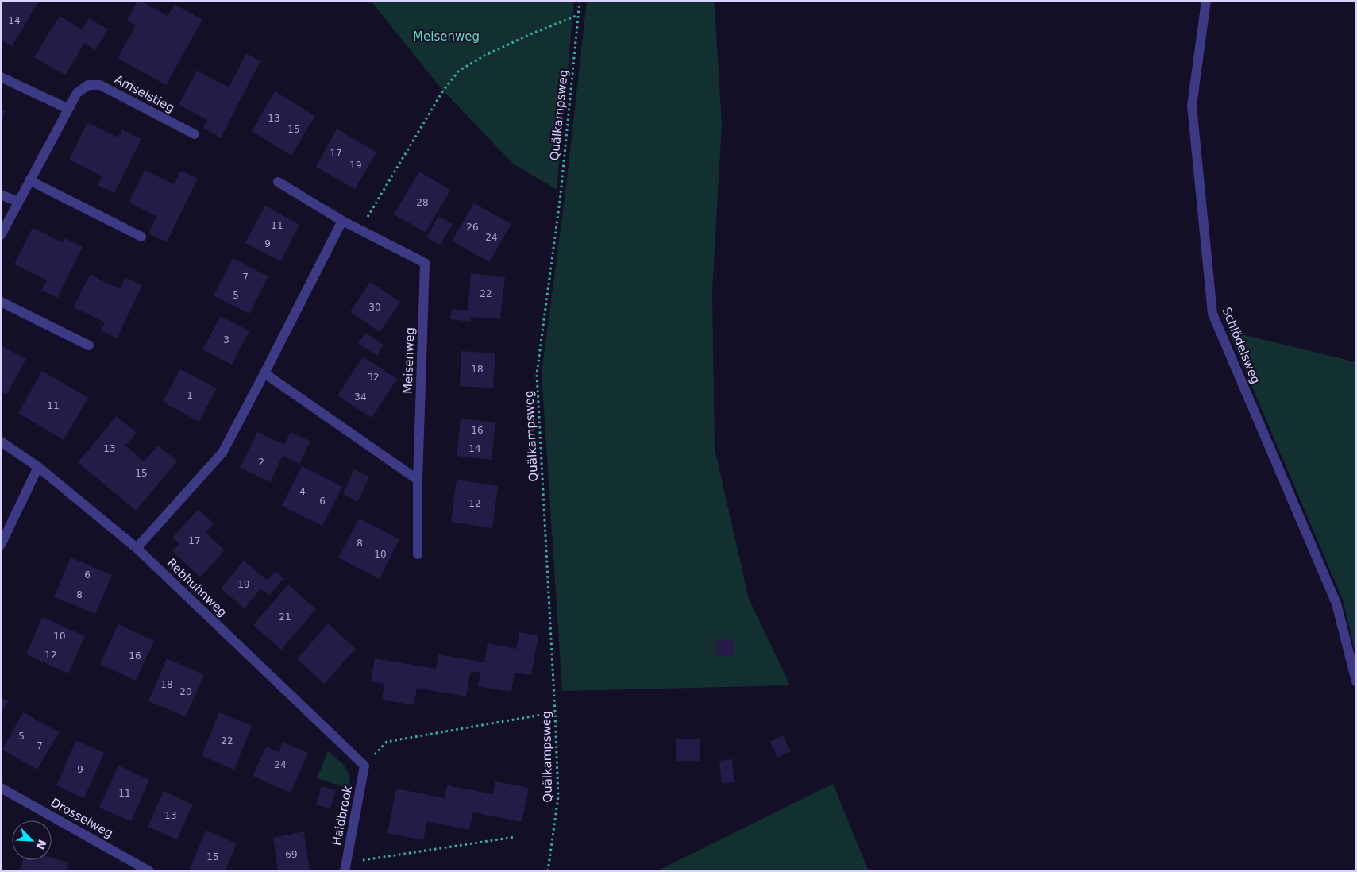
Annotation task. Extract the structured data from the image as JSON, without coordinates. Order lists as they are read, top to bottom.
{
  "streets": {
    "street": [
      "Amselstieg",
      "Schlödelsweg",
      "Meisenweg",
      "Rebhuhnweg",
      "Haidbrook",
      "Drosselweg"
    ],
    "path": ["Quälkampsweg"]
  },
  "crossings": [
    ["Rebhuhnweg", "Haidbrook"]
  ],
  "parks": ["Meisenweg"],
  "house_numbers": [
    "14",
    "13",
    "15",
    "17",
    "19",
    "28",
    "11",
    "26",
    "24",
    "9",
    "7",
    "22",
    "5",
    "30",
    "3",
    "18",
    "32",
    "1",
    "34",
    "11",
    "16",
    "13",
    "14",
    "2",
    "15",
    "4",
    "6",
    "12",
    "17",
    "8",
    "10",
    "6",
    "19",
    "8",
    "21",
    "10",
    "12",
    "16",
    "18",
    "20",
    "5",
    "22",
    "7",
    "24",
    "9",
    "11",
    "13",
    "69",
    "15"
  ],
  "north": "bottom right"
}
